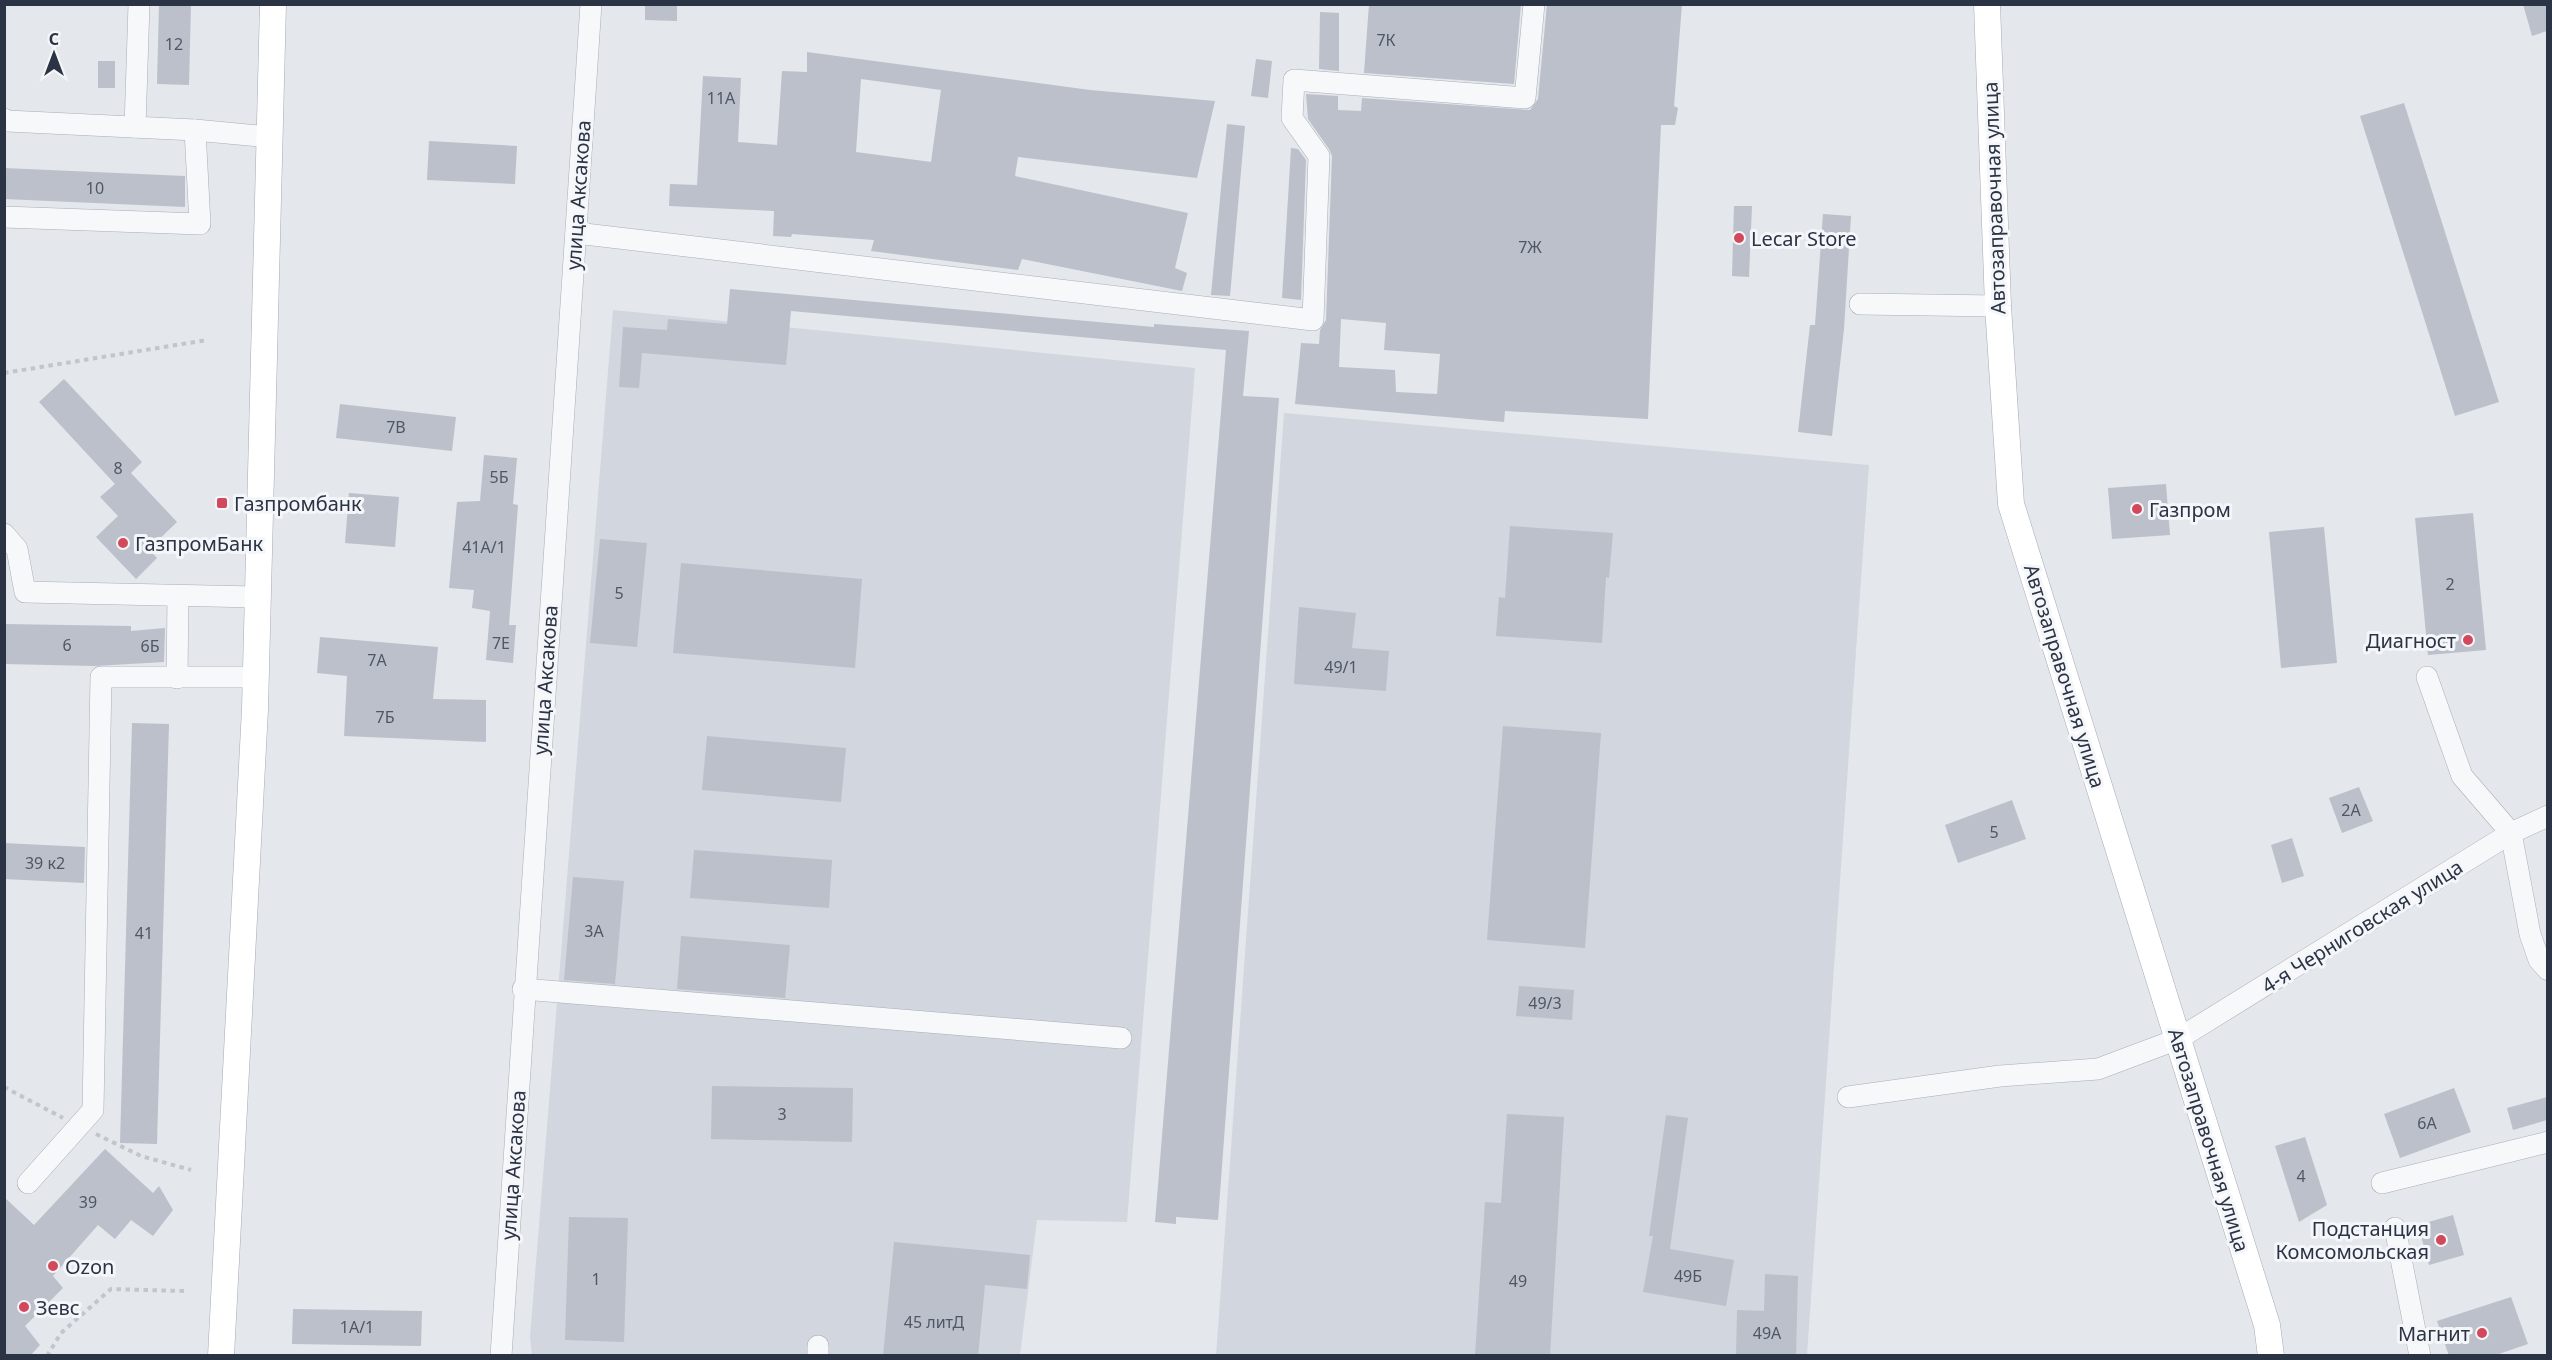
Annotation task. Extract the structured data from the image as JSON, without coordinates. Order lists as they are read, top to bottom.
{
  "streets": {
    "main road": ["Автозаправочная улица"],
    "street": ["улица Аксакова", "4-я Черниговская улица"]
  },
  "crossings": [
    ["Автозаправочная улица", "4-я Черниговская улица"]
  ],
  "places": {
    "other": [
      "Lecar Store",
      "Газпром",
      "ГазпромБанк",
      "Диагност",
      "Подстанция Комсомольская",
      "Ozon",
      "Зевс",
      "Магнит"
    ],
    "transit": ["Газпромбанк"]
  },
  "house_numbers": [
    "7К",
    "12",
    "11А",
    "10",
    "7Ж",
    "7В",
    "8",
    "5Б",
    "41А/1",
    "2",
    "5",
    "7Е",
    "6",
    "6Б",
    "7А",
    "49/1",
    "7Б",
    "2А",
    "5",
    "39 к2",
    "3А",
    "41",
    "49/3",
    "3",
    "6А",
    "4",
    "39",
    "49Б",
    "1",
    "49",
    "45 литД",
    "1А/1",
    "49А"
  ],
  "north": "top"
}
